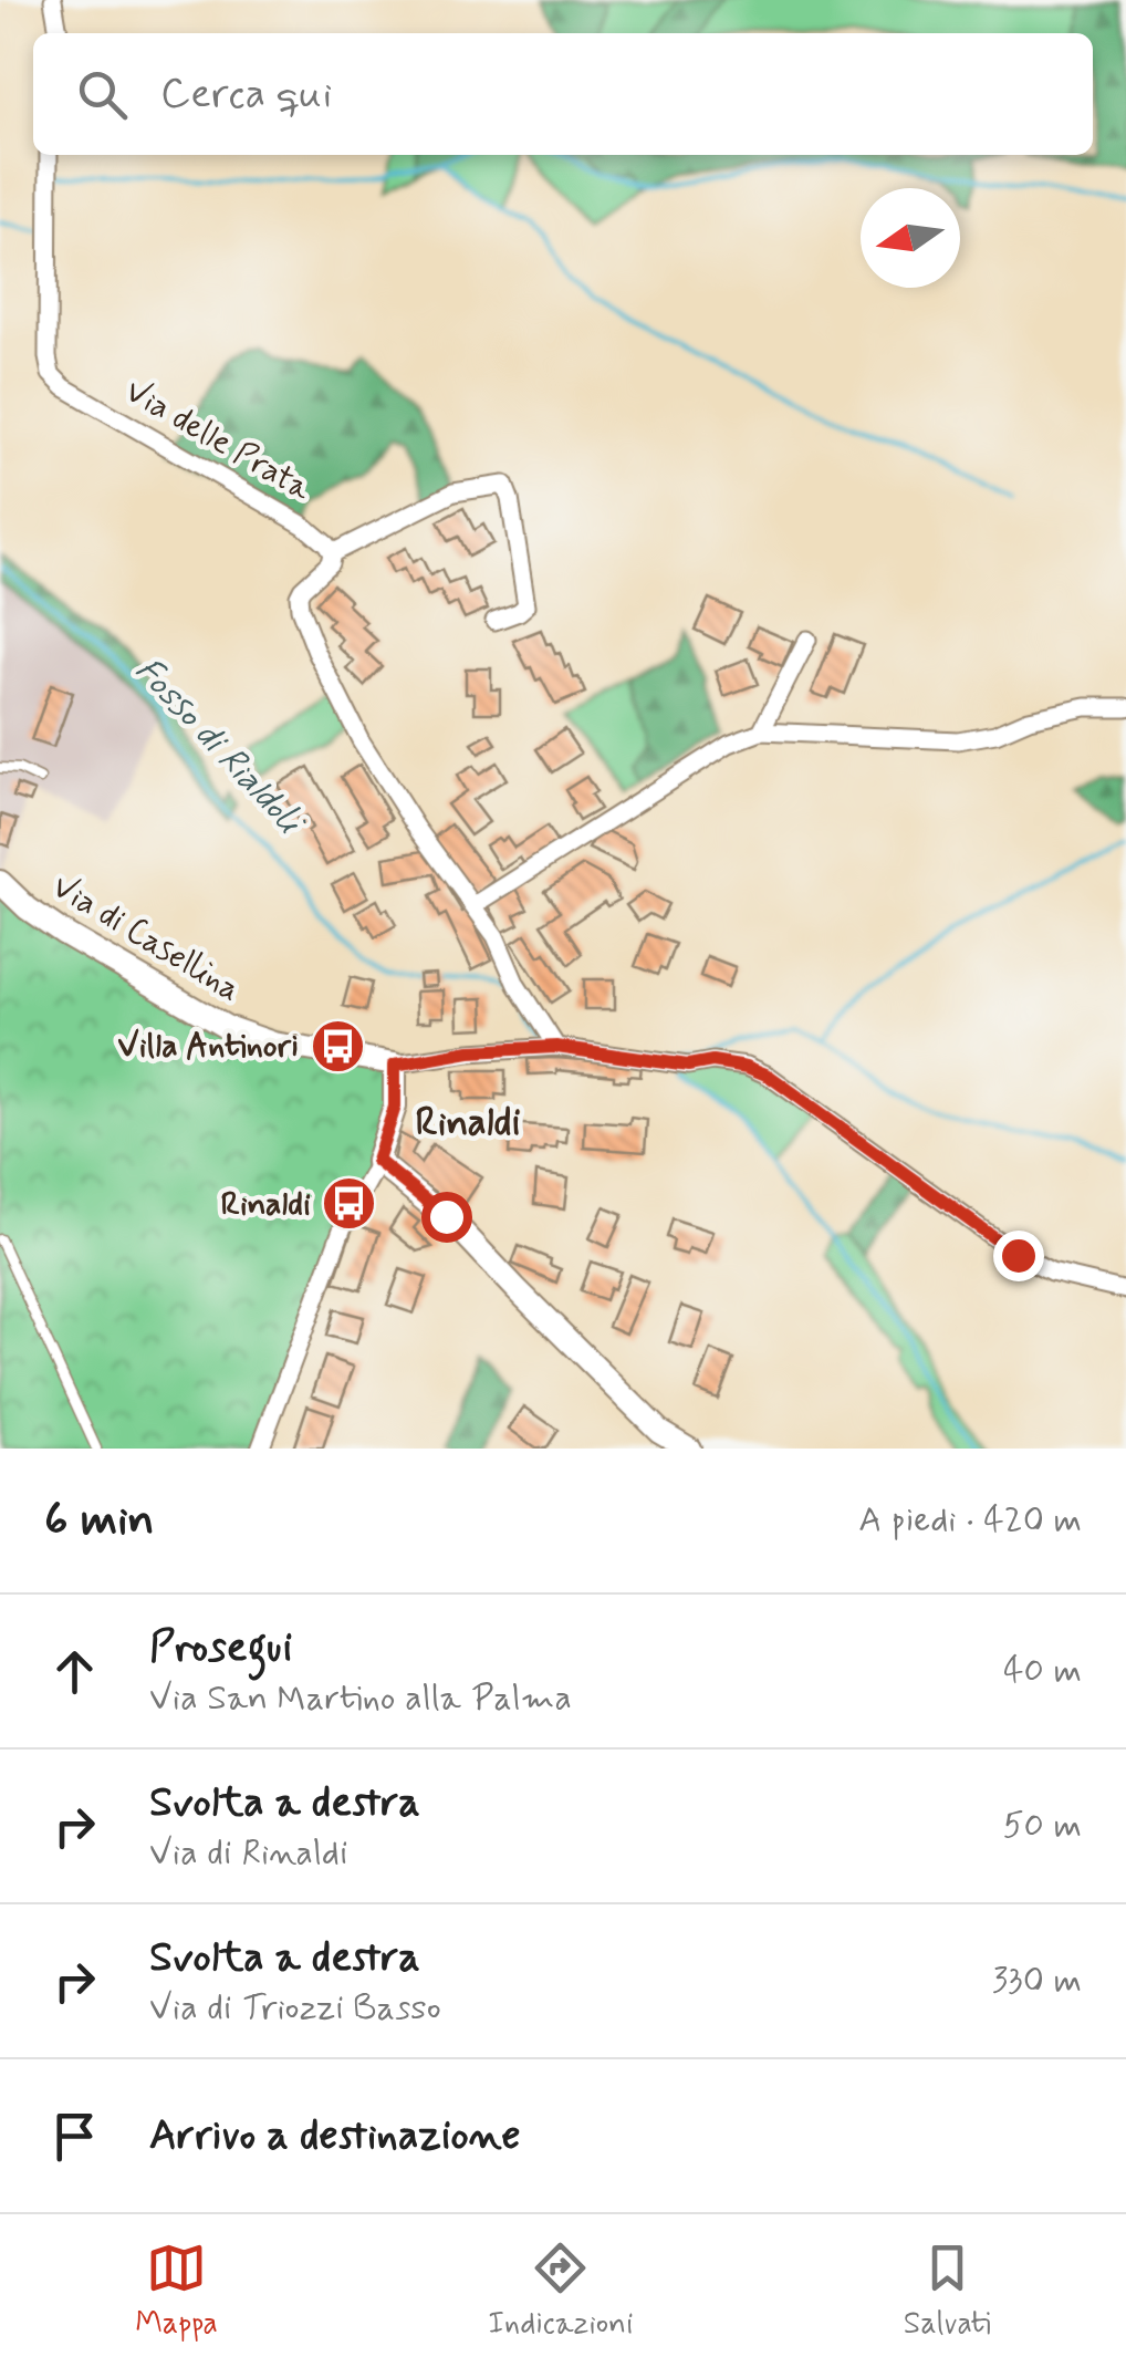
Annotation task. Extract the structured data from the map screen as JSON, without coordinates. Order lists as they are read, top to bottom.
{
  "streets": {
    "street": ["Via delle Prata", "Via di Casellina"]
  },
  "districts": ["Rinaldi"],
  "water": ["Fosso di Rialdoli"],
  "places": {
    "bus stop": ["Villa Antinori", "Rinaldi"]
  },
  "north": "left",
  "page": {
    "search": "Cerca qui",
    "heading": ["6 min", "A piedi · 420 m"],
    "list": [
      ["Prosegui", "Via San Martino alla Palma", "40 m"],
      ["Svolta a destra", "Via di Rinaldi", "50 m"],
      ["Svolta a destra", "Via di Triozzi Basso", "330 m"],
      "Arrivo a destinazione"
    ],
    "nav": ["Mappa", "Indicazioni", "Salvati"]
  }
}
